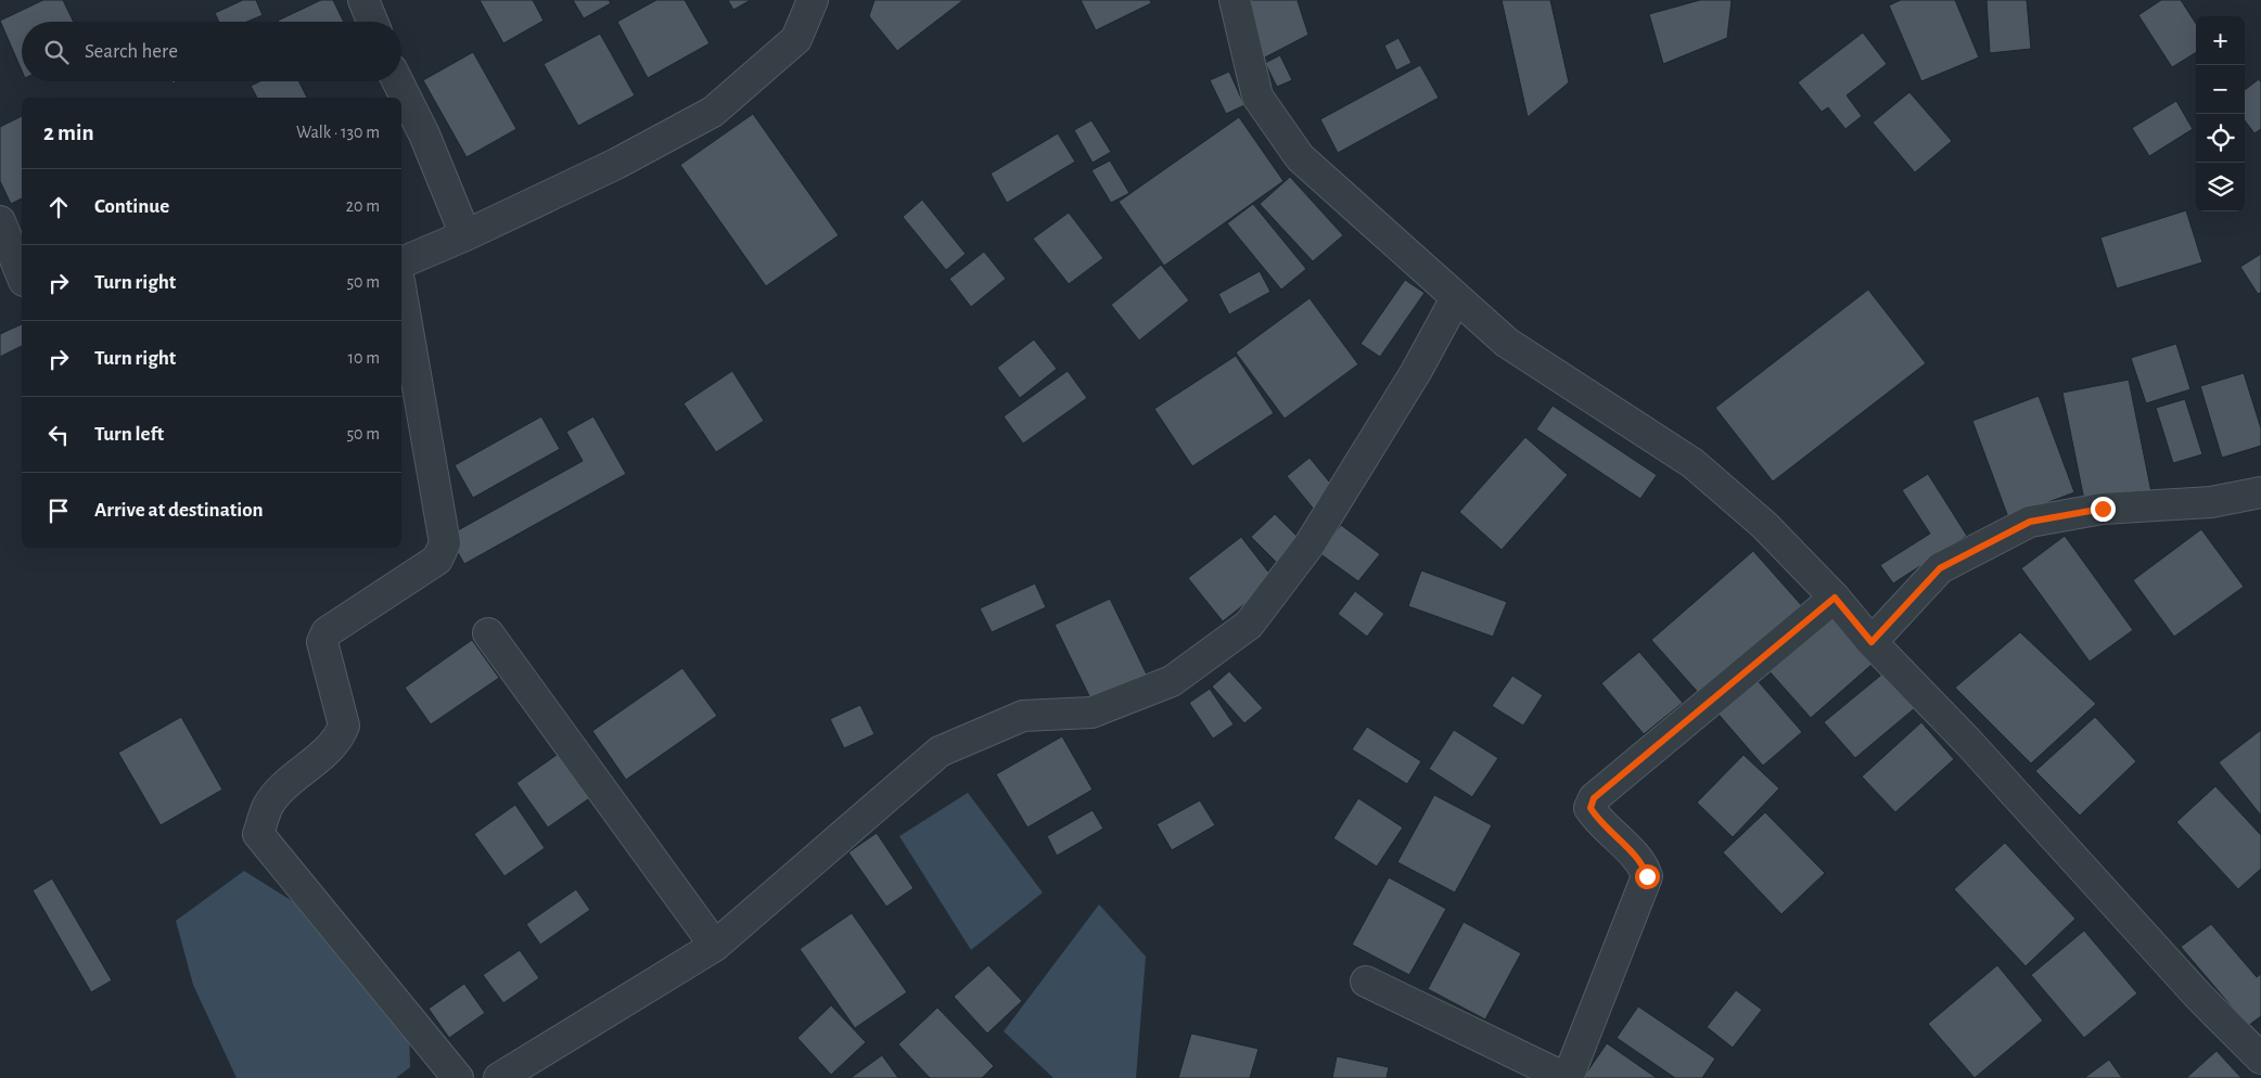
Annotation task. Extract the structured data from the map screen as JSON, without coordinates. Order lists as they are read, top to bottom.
{
  "page": {
    "map_buttons": ["+", "−"],
    "search": "Search here",
    "heading": ["2 min", "Walk · 130 m"],
    "list": [
      ["Continue", "20 m"],
      ["Turn right", "50 m"],
      ["Turn right", "10 m"],
      ["Turn left", "50 m"],
      "Arrive at destination"
    ]
  }
}
